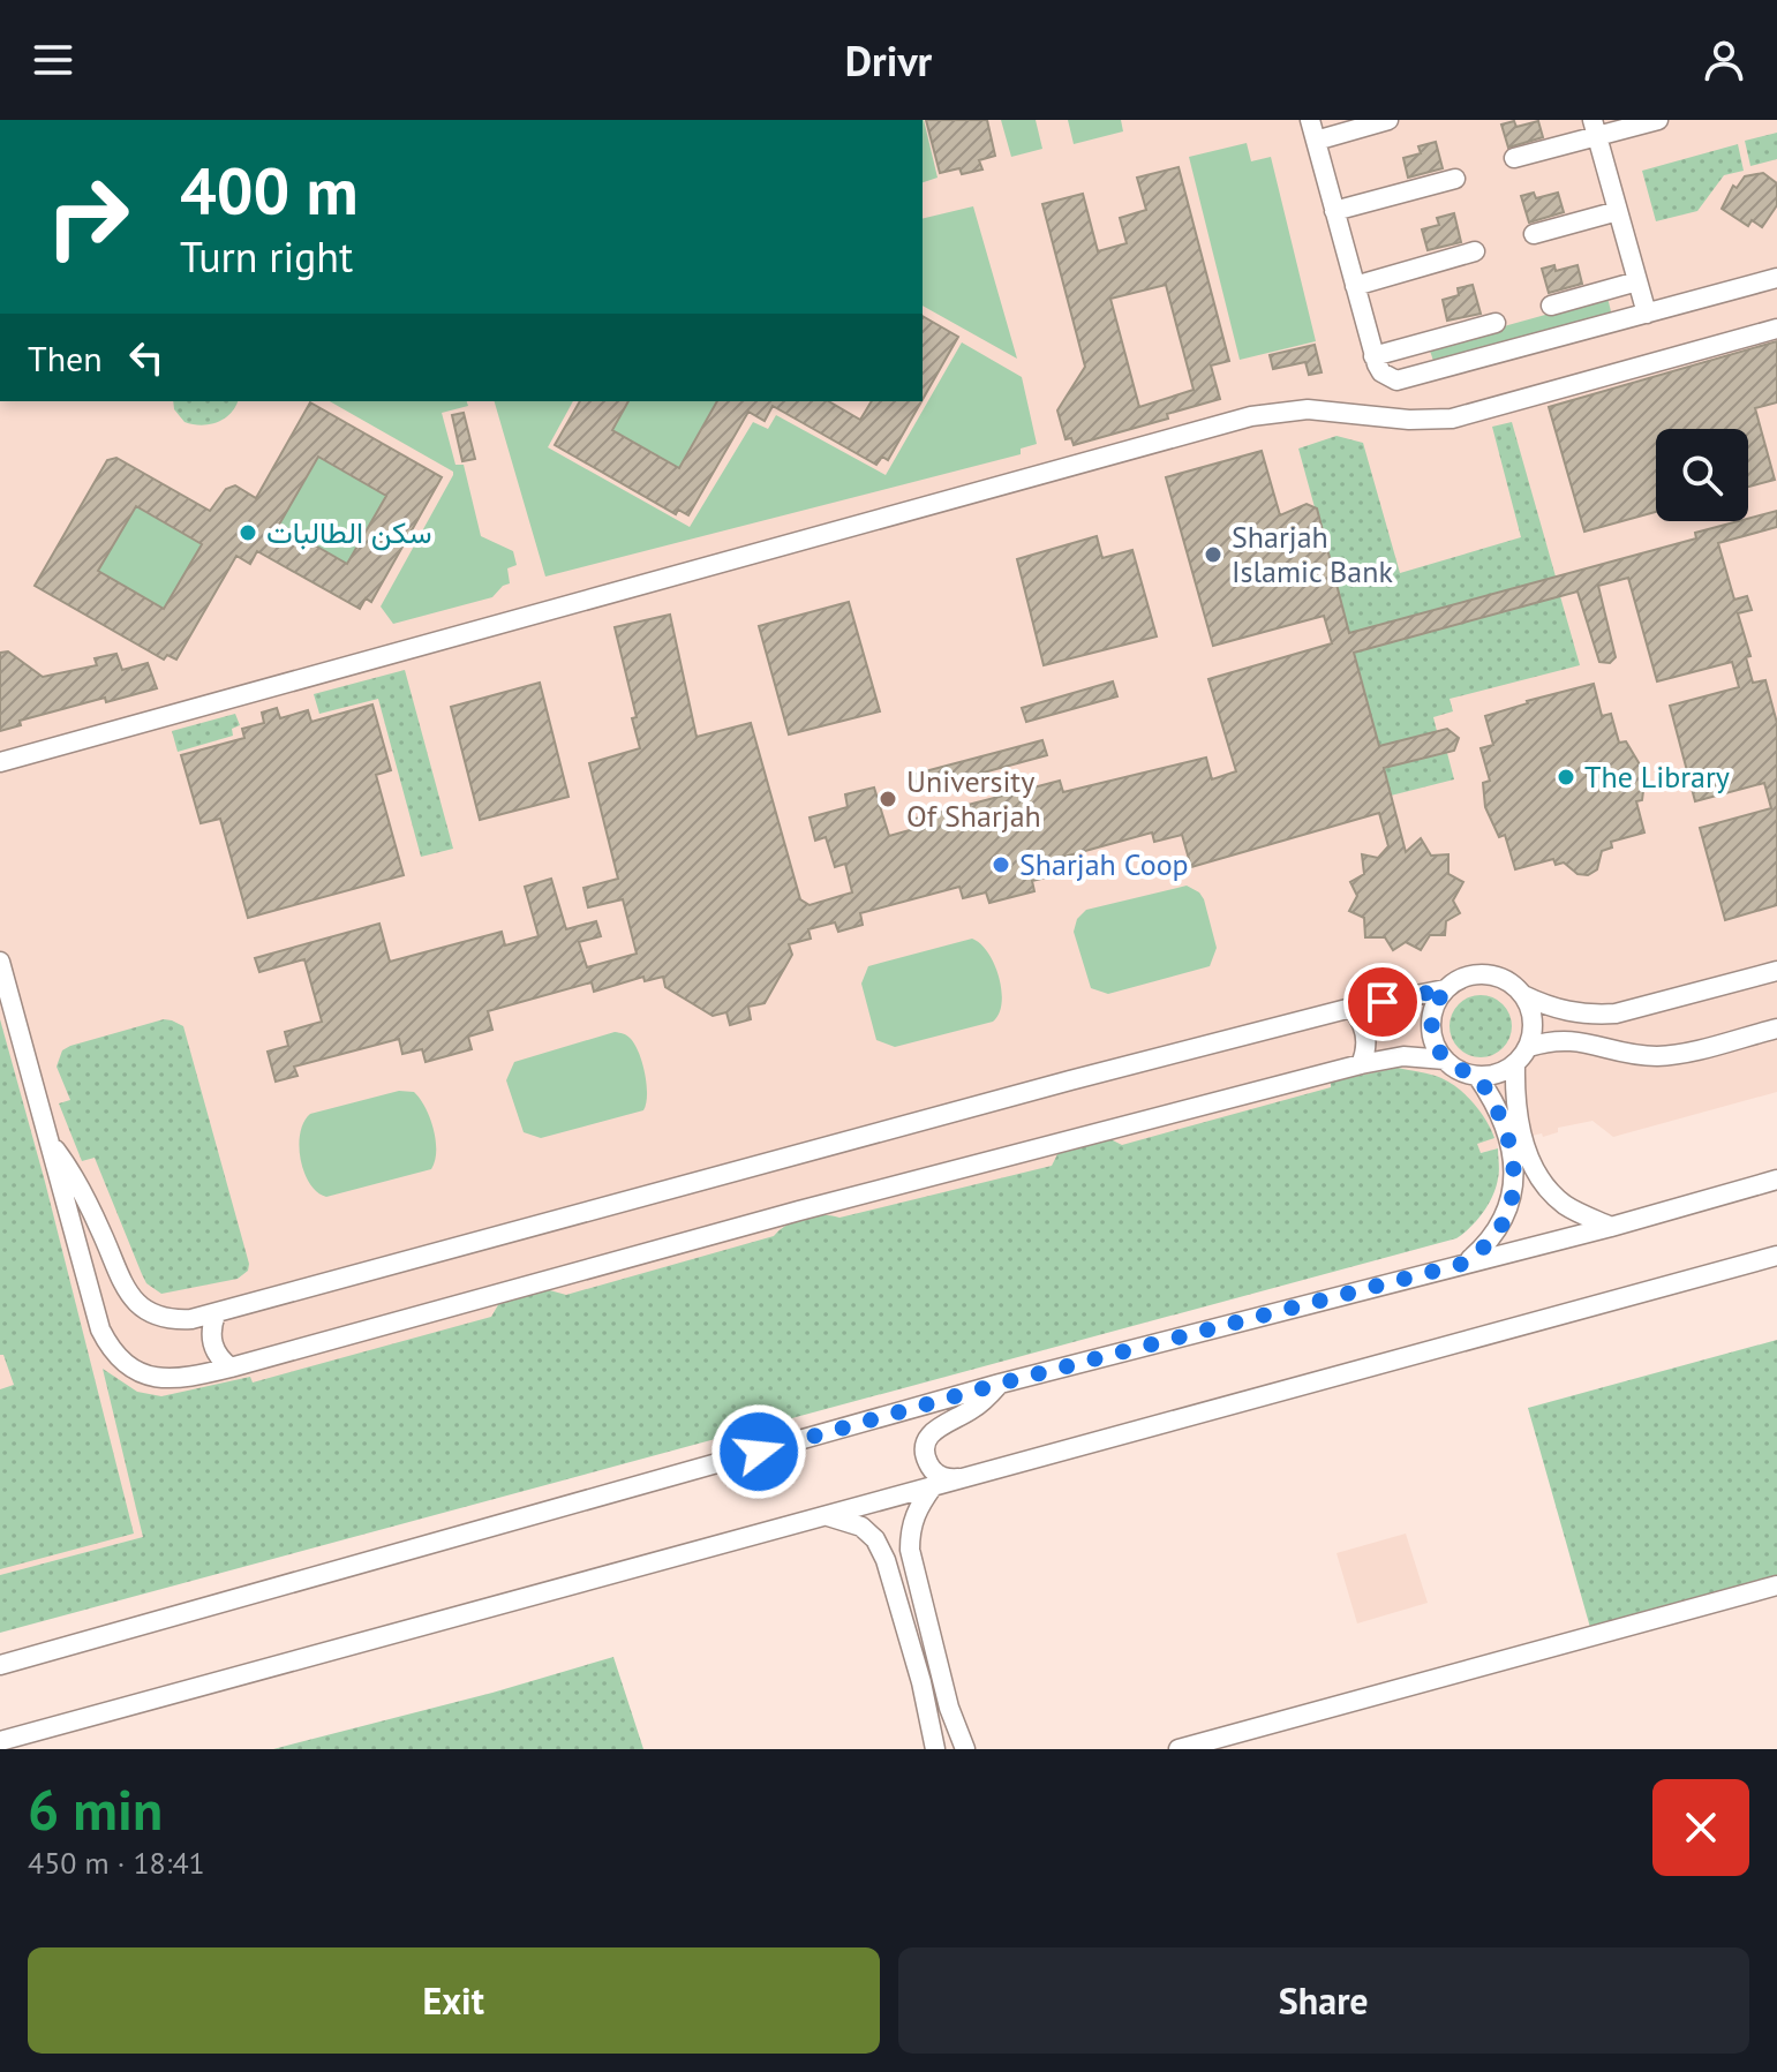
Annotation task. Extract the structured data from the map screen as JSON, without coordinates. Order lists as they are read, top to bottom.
{
  "places": [
    "سكن الطالبات",
    "Sharjah Islamic Bank",
    "The Library",
    "University Of Sharjah",
    "Sharjah Coop"
  ],
  "page": {
    "header": "Drivr",
    "turn": ["400 m", "Turn right"],
    "then": "Then",
    "heading": ["6 min", "450 m · 18:41"],
    "buttons": ["Exit", "Share"]
  }
}
